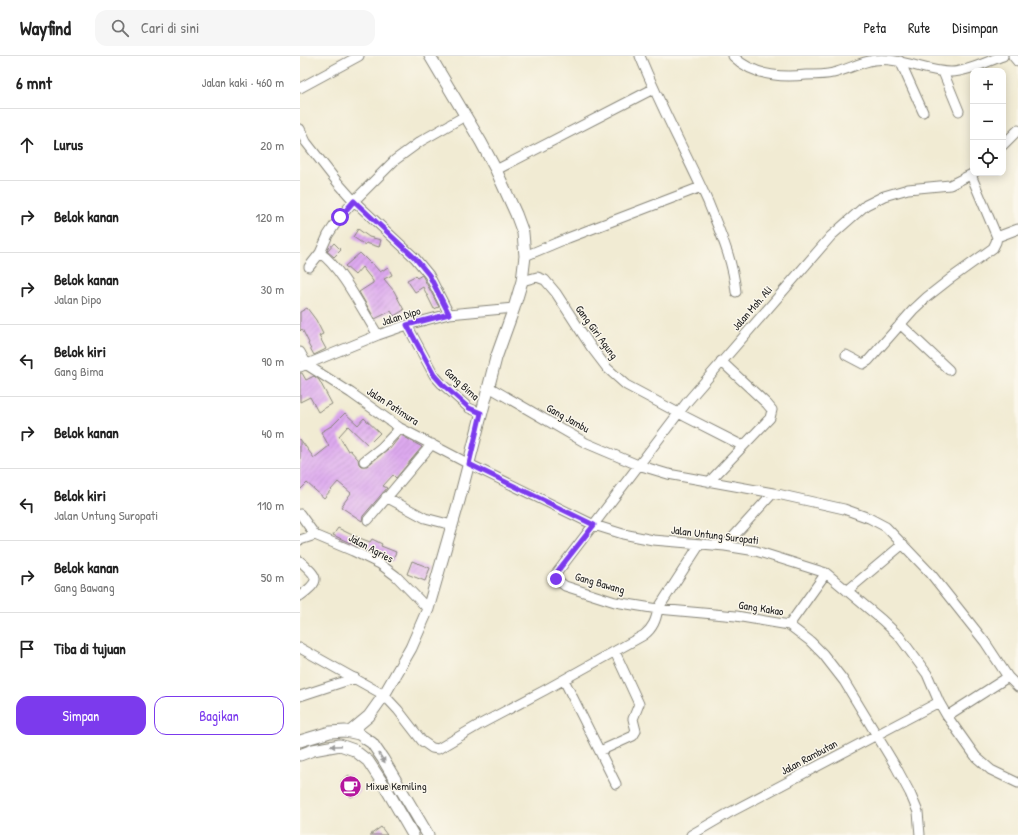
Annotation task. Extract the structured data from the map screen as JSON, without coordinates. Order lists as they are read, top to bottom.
{
  "streets": {
    "street": [
      "Jalan Moh. Ali",
      "Jalan Dipo",
      "Gang Giri Agung",
      "Gang Bima",
      "Jalan Patimura",
      "Gang Jambu",
      "Jalan Untung Suropati",
      "Jalan Agries",
      "Gang Bawang",
      "Gang Kakao",
      "Jalan Rambutan"
    ]
  },
  "crossings": [
    ["Jalan Moh. Ali", "Gang Giri Agung"],
    ["Jalan Moh. Ali", "Gang Jambu"],
    ["Jalan Moh. Ali", "Jalan Untung Suropati"],
    ["Jalan Moh. Ali", "Gang Bawang"],
    ["Jalan Dipo", "Gang Bima"],
    ["Jalan Dipo", "Jalan Patimura"],
    ["Jalan Patimura", "Jalan Untung Suropati"],
    ["Jalan Untung Suropati", "Gang Bawang"],
    ["Jalan Untung Suropati", "Jalan Rambutan"],
    ["Gang Bawang", "Gang Kakao"],
    ["Gang Kakao", "Jalan Rambutan"]
  ],
  "places": {
    "cafe": ["Mixue Kemiling"]
  },
  "page": {
    "header": "Wayfind",
    "search": "Cari di sini",
    "nav": ["Peta", "Rute", "Disimpan"],
    "heading": ["6 mnt", "Jalan kaki · 460 m"],
    "map_buttons": ["+", "−"],
    "list": [
      ["Lurus", "20 m"],
      ["Belok kanan", "120 m"],
      ["Belok kanan", "Jalan Dipo", "30 m"],
      ["Belok kiri", "Gang Bima", "90 m"],
      ["Belok kanan", "40 m"],
      ["Belok kiri", "Jalan Untung Suropati", "110 m"],
      ["Belok kanan", "Gang Bawang", "50 m"],
      "Tiba di tujuan"
    ],
    "buttons": ["Simpan", "Bagikan"]
  }
}
